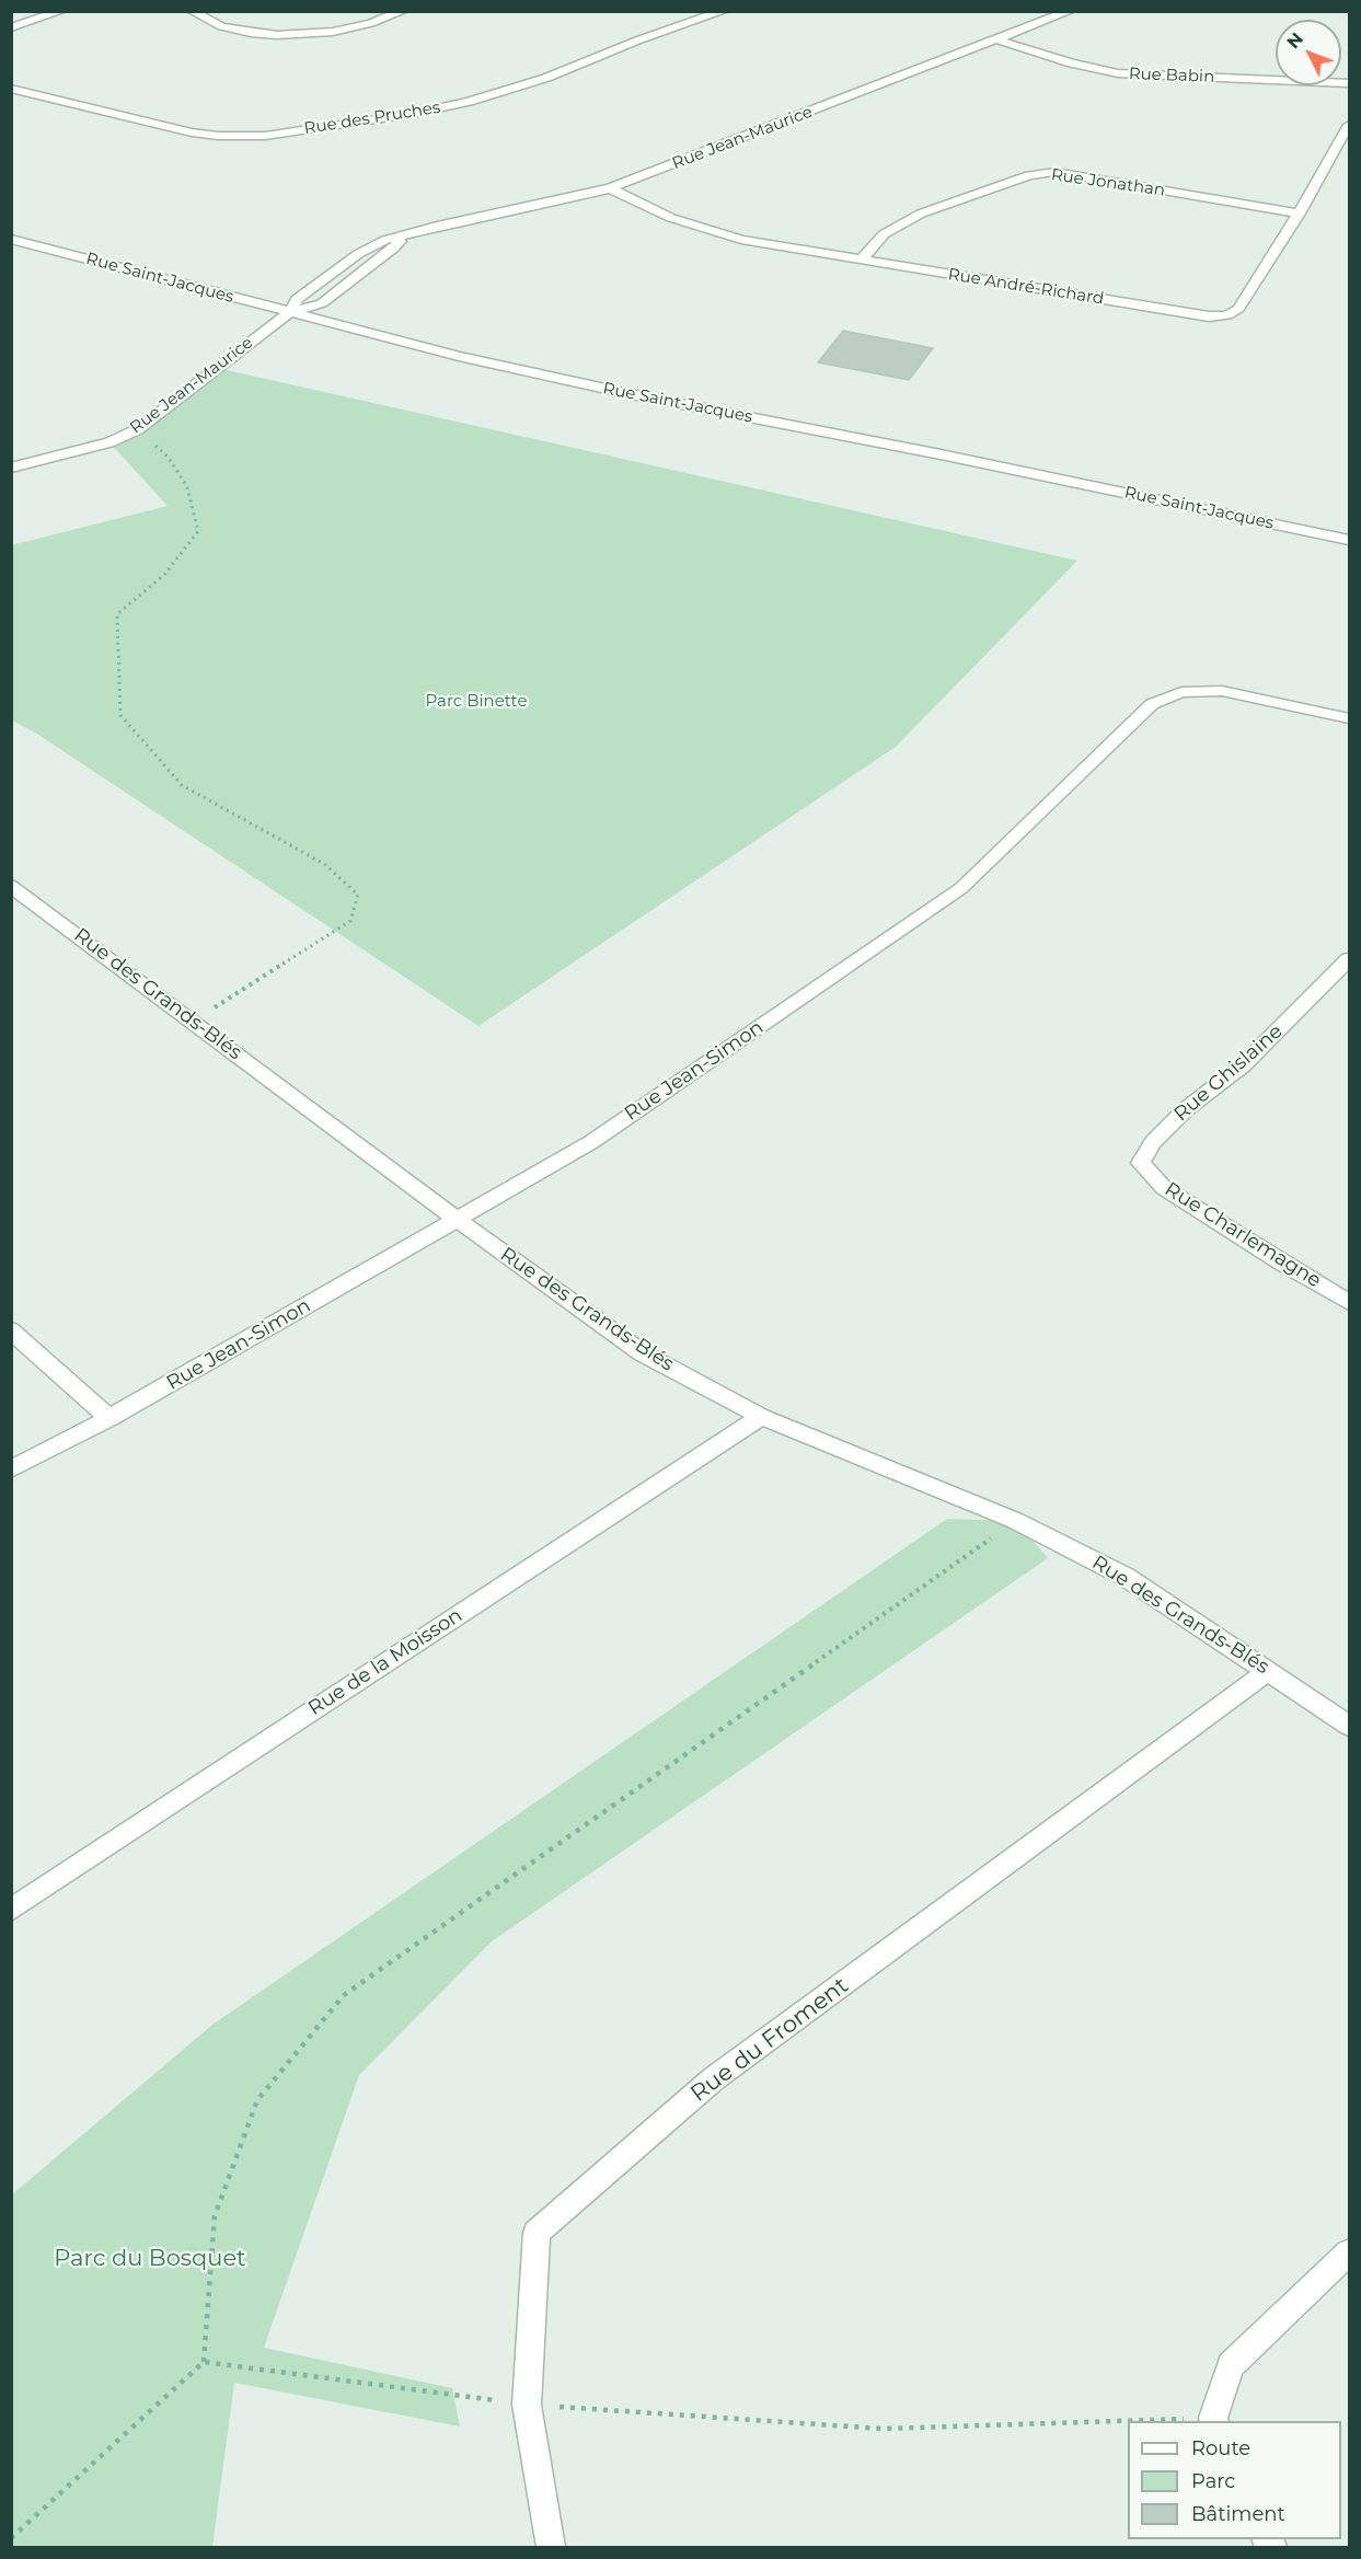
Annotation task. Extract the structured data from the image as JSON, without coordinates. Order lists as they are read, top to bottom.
{
  "streets": {
    "street": [
      "Rue Babin",
      "Rue des Pruches",
      "Rue Jean-Maurice",
      "Rue Jonathan",
      "Rue Saint-Jacques",
      "Rue André-Richard",
      "Rue des Grands-Blés",
      "Rue Jean-Simon",
      "Rue Ghislaine",
      "Rue Charlemagne",
      "Rue de la Moisson",
      "Rue du Froment"
    ]
  },
  "crossings": [
    ["Rue Babin", "Rue Jean-Maurice"],
    ["Rue Jean-Maurice", "Rue Saint-Jacques"],
    ["Rue Jean-Maurice", "Rue André-Richard"],
    ["Rue Jonathan", "Rue André-Richard"],
    ["Rue des Grands-Blés", "Rue Jean-Simon"],
    ["Rue des Grands-Blés", "Rue de la Moisson"],
    ["Rue des Grands-Blés", "Rue du Froment"],
    ["Rue Ghislaine", "Rue Charlemagne"]
  ],
  "parks": ["Parc Binette", "Parc du Bosquet"],
  "legend": ["Route", "Parc", "Bâtiment"],
  "north": "top left"
}
